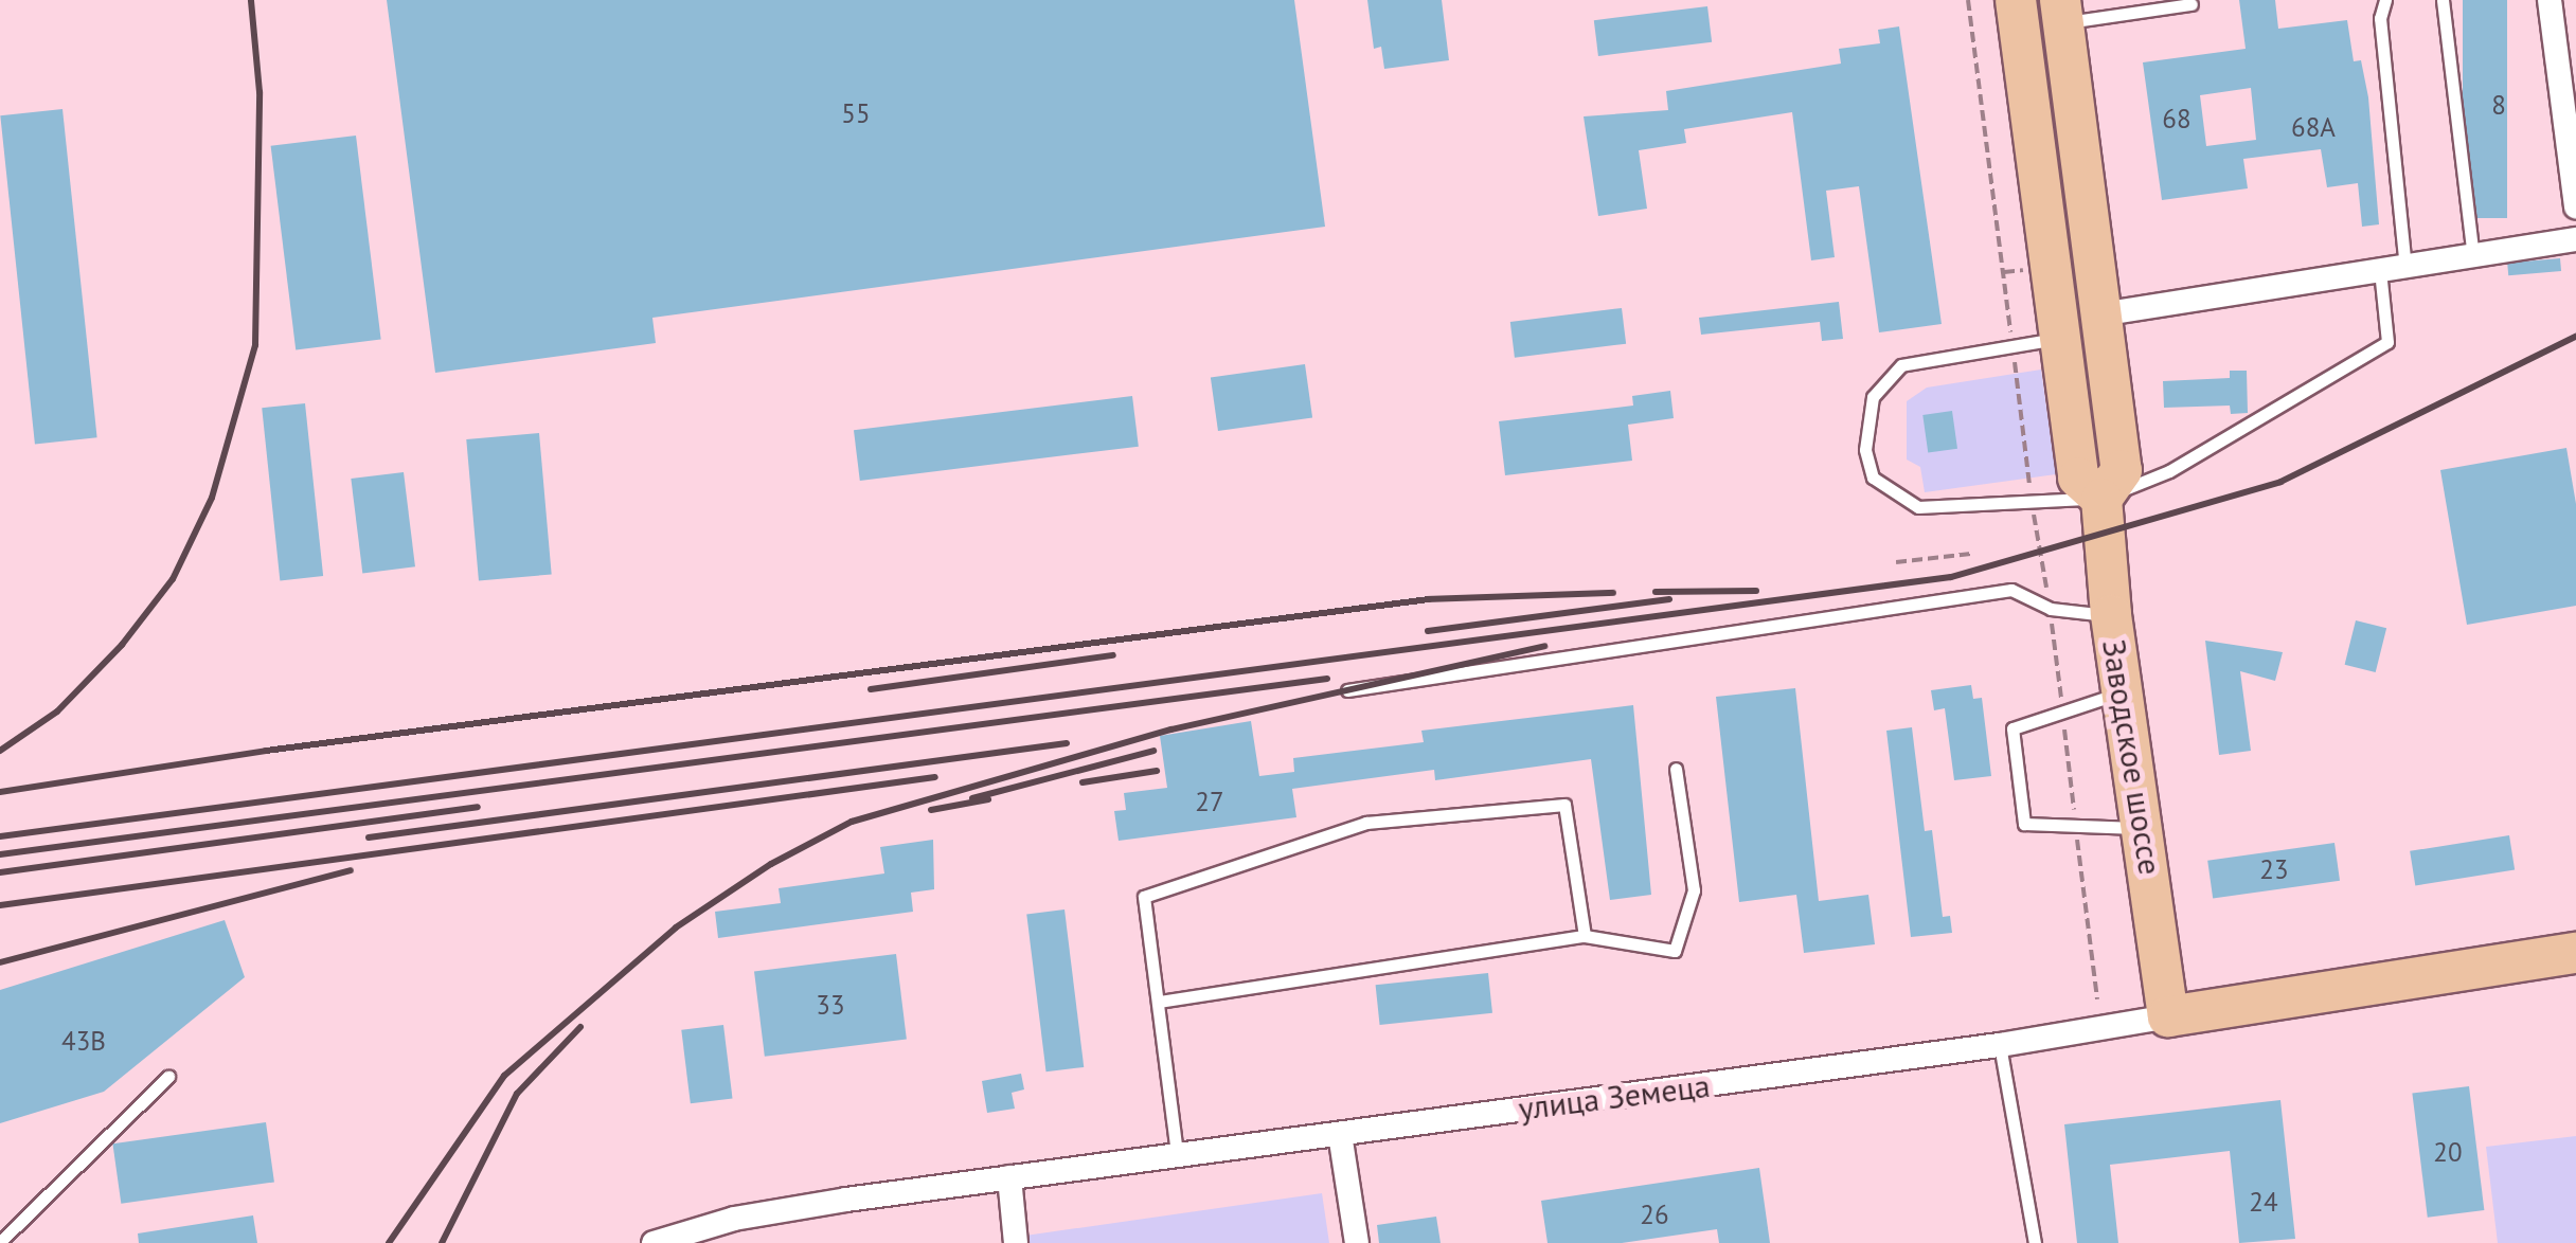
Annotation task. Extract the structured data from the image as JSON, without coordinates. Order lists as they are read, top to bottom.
{
  "streets": {
    "main road": ["Заводское шоссе", "улица Земеца"]
  },
  "crossings": [
    ["Заводское шоссе", "улица Земеца"]
  ],
  "house_numbers": [
    "8",
    "55",
    "68",
    "68А",
    "27",
    "23",
    "33",
    "43В",
    "20",
    "24",
    "26"
  ]
}
